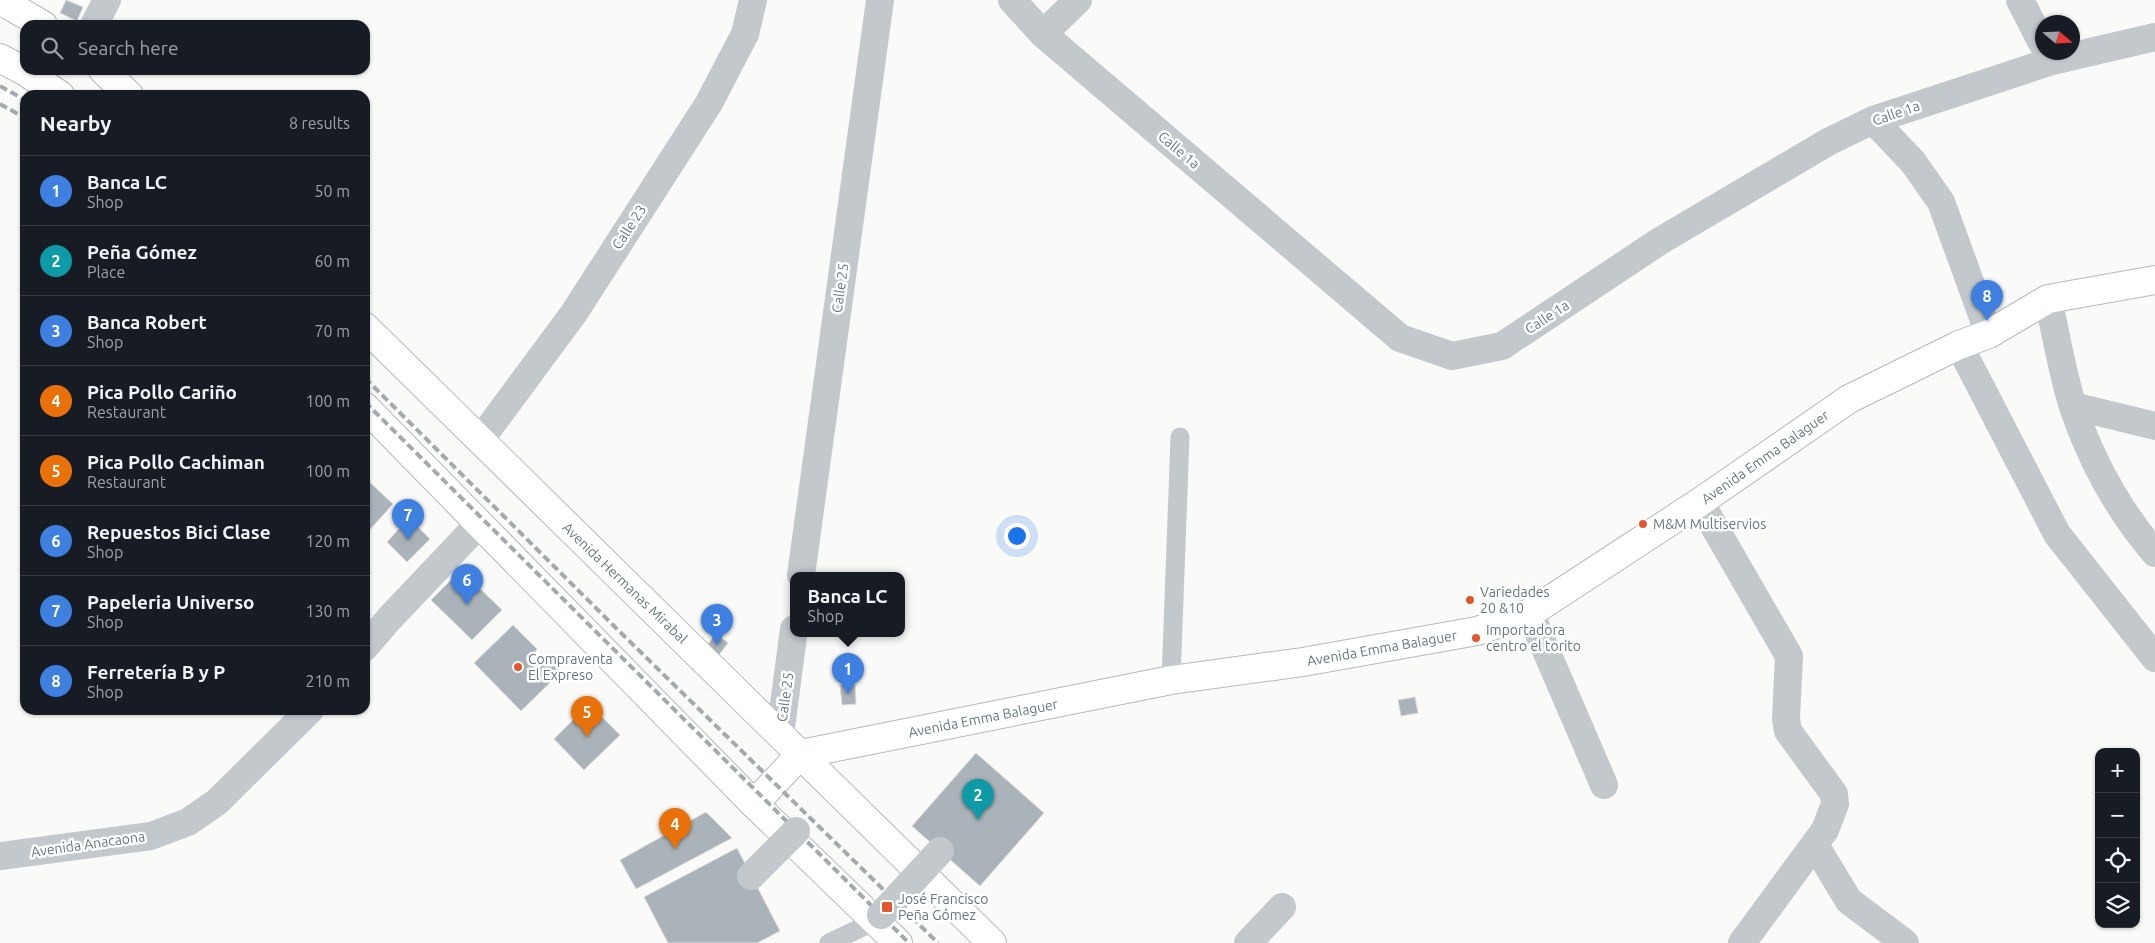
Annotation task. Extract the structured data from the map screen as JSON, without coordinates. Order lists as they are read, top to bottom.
{
  "streets": {
    "main road": ["Avenida Emma Balaguer", "Avenida Hermanas Mirabal"],
    "street": [
      "Calle 1a",
      "Calle 23",
      "Calle 25",
      "Avenida Anacaona"
    ]
  },
  "crossings": [
    ["Calle 23", "Avenida Hermanas Mirabal"],
    ["Calle 25", "Avenida Hermanas Mirabal"],
    ["Avenida Emma Balaguer", "Avenida Hermanas Mirabal"]
  ],
  "places": {
    "other": [
      "M&M Multiservios",
      "Variedades 20 &10",
      "Importadora centro el torito",
      "Compraventa El Expreso"
    ],
    "transit": ["José Francisco Peña Gómez"]
  },
  "north": "right",
  "page": {
    "search": "Search here",
    "heading": ["Nearby", "8 results"],
    "list": [
      {
        "mark": "1",
        "name": "Banca LC",
        "note": "Shop",
        "value": "50 m"
      },
      {
        "mark": "2",
        "name": "Peña Gómez",
        "note": "Place",
        "value": "60 m"
      },
      {
        "mark": "3",
        "name": "Banca Robert",
        "note": "Shop",
        "value": "70 m"
      },
      {
        "mark": "4",
        "name": "Pica Pollo Cariño",
        "note": "Restaurant",
        "value": "100 m"
      },
      {
        "mark": "5",
        "name": "Pica Pollo Cachiman",
        "note": "Restaurant",
        "value": "100 m"
      },
      {
        "mark": "6",
        "name": "Repuestos Bici Clase",
        "note": "Shop",
        "value": "120 m"
      },
      {
        "mark": "7",
        "name": "Papeleria Universo",
        "note": "Shop",
        "value": "130 m"
      },
      {
        "mark": "8",
        "name": "Ferretería B y P",
        "note": "Shop",
        "value": "210 m"
      }
    ],
    "pins": [
      "8",
      "7",
      "6",
      "3",
      "1",
      "5",
      "2",
      "4"
    ],
    "popup": ["Banca LC", "Shop"],
    "map_buttons": ["+", "−"]
  }
}
